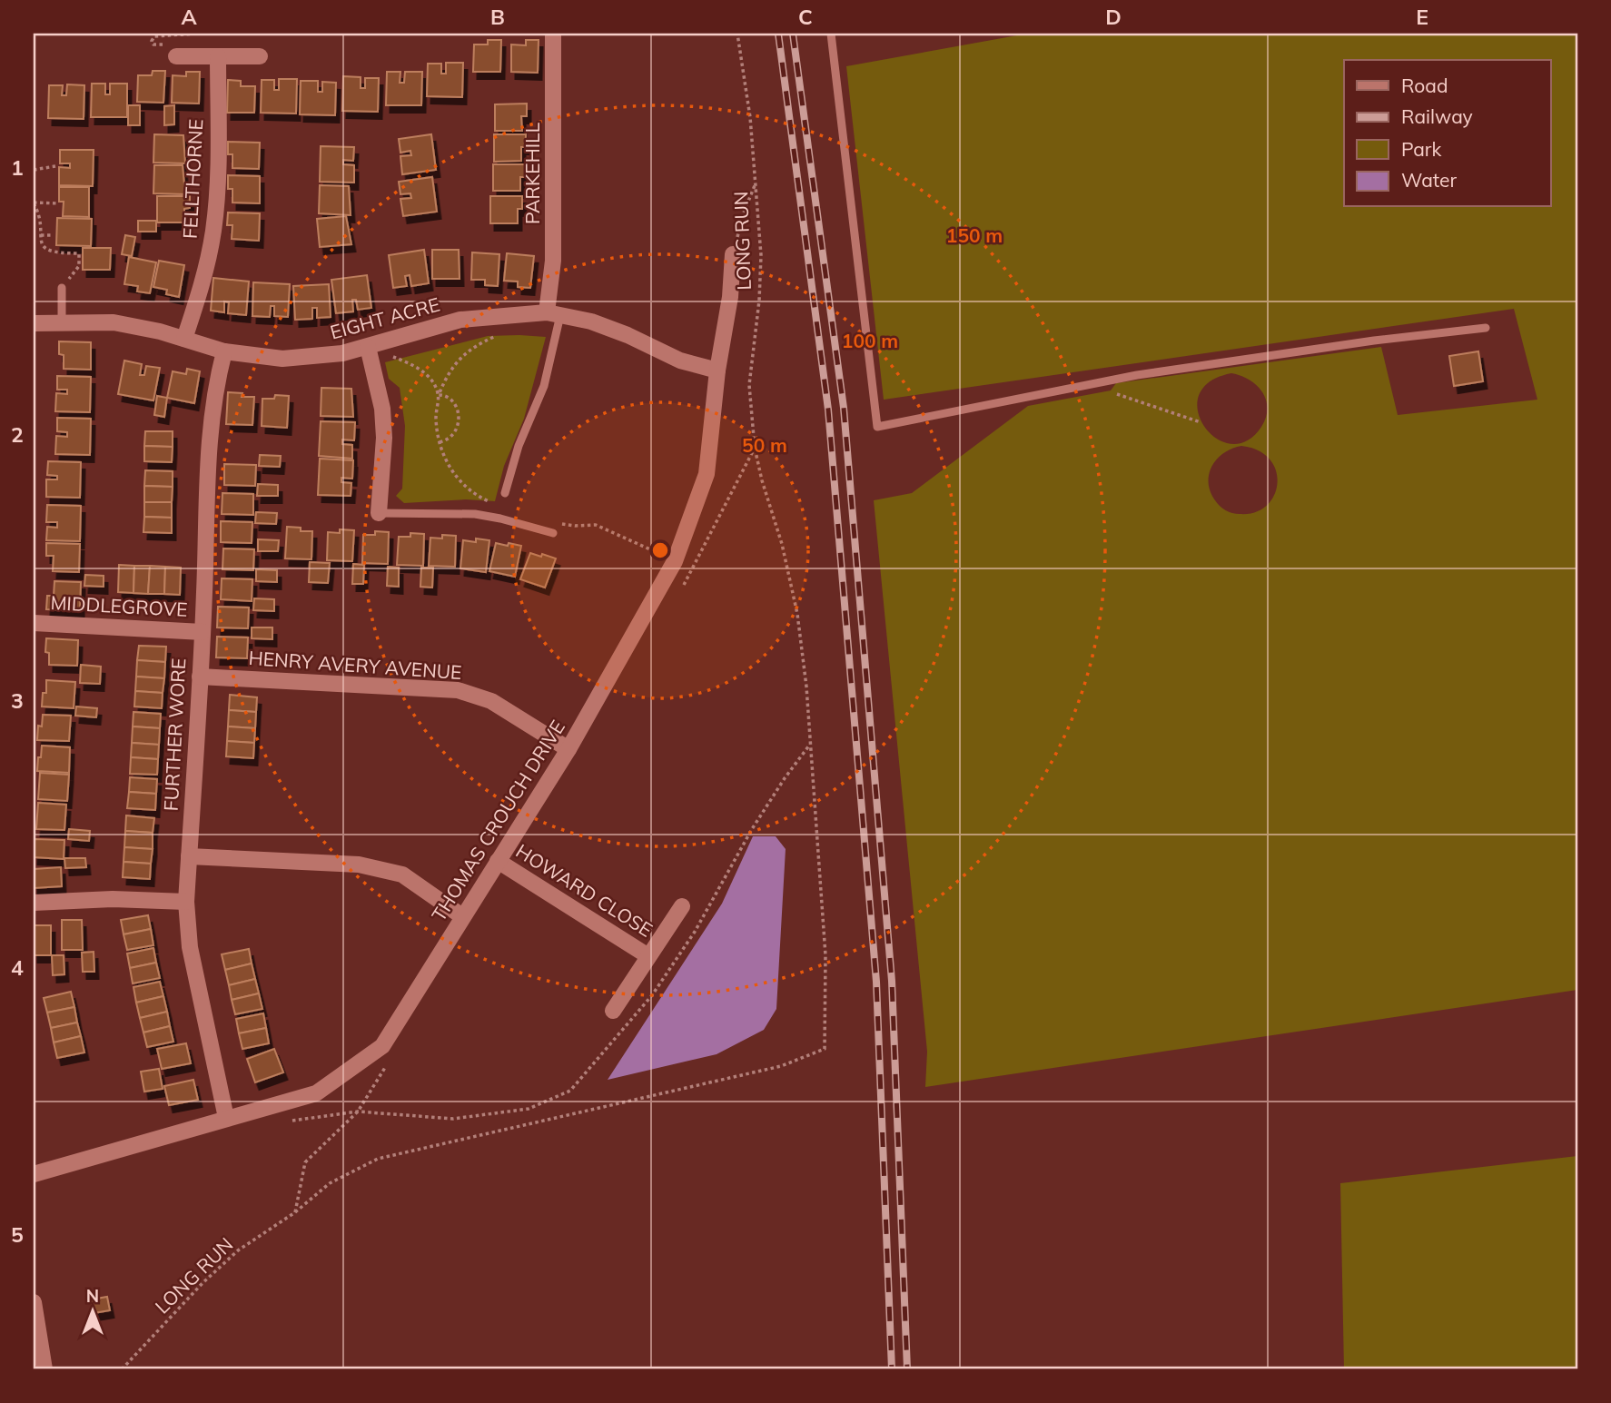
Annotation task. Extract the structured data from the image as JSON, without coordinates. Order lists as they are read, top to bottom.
{
  "streets": {
    "street": [
      "PARKEHILL",
      "FELLTHORNE",
      "EIGHT ACRE",
      "MIDDLEGROVE",
      "HENRY AVERY AVENUE",
      "FURTHER WORE",
      "THOMAS CROUCH DRIVE",
      "HOWARD CLOSE"
    ],
    "path": ["LONG RUN"]
  },
  "crossings": [
    ["PARKEHILL", "EIGHT ACRE"],
    ["FELLTHORNE", "EIGHT ACRE"],
    ["EIGHT ACRE", "FURTHER WORE"],
    ["EIGHT ACRE", "THOMAS CROUCH DRIVE"],
    ["MIDDLEGROVE", "FURTHER WORE"],
    ["HENRY AVERY AVENUE", "FURTHER WORE"],
    ["HENRY AVERY AVENUE", "THOMAS CROUCH DRIVE"],
    ["FURTHER WORE", "THOMAS CROUCH DRIVE"],
    ["THOMAS CROUCH DRIVE", "HOWARD CLOSE"]
  ],
  "legend": [
    "Road",
    "Railway",
    "Park",
    "Water"
  ],
  "north": "top",
  "grid": {
    "columns": [
      "A",
      "B",
      "C",
      "D",
      "E"
    ],
    "rows": [
      "1",
      "2",
      "3",
      "4",
      "5"
    ]
  },
  "rings": ["150 m", "100 m", "50 m"]
}
